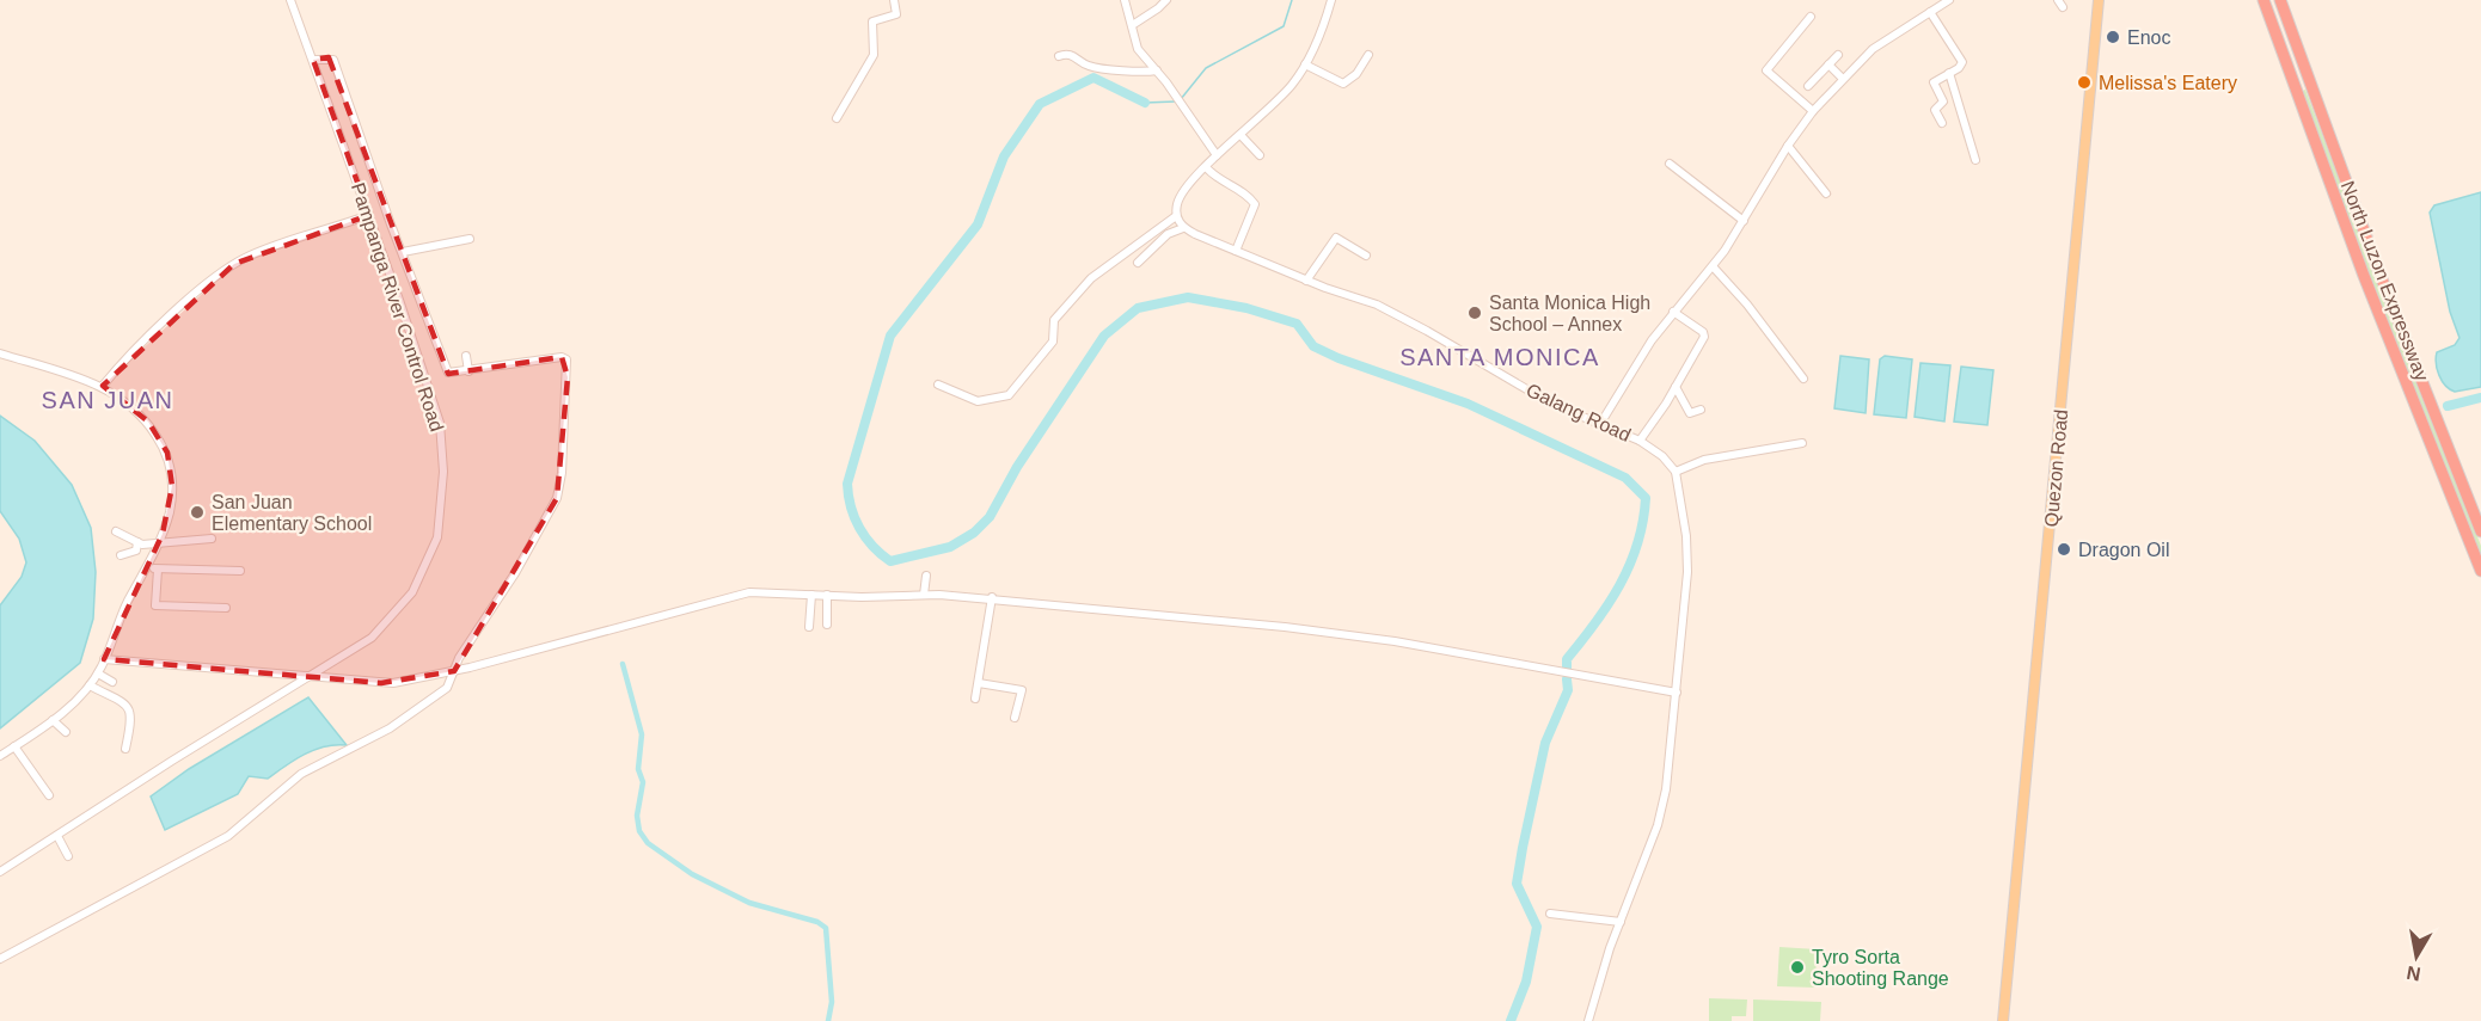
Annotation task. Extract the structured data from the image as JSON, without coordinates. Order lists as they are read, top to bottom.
{
  "streets": {
    "highway": ["North Luzon Expressway"],
    "main road": ["Quezon Road"],
    "street": ["Pampanga River Control Road", "Galang Road"]
  },
  "districts": ["SANTA MONICA", "SAN JUAN"],
  "places": [
    "Enoc",
    "Melissa's Eatery",
    "Santa Monica High School – Annex",
    "San Juan Elementary School",
    "Dragon Oil",
    "Tyro Sorta Shooting Range"
  ],
  "north": "bottom"
}
